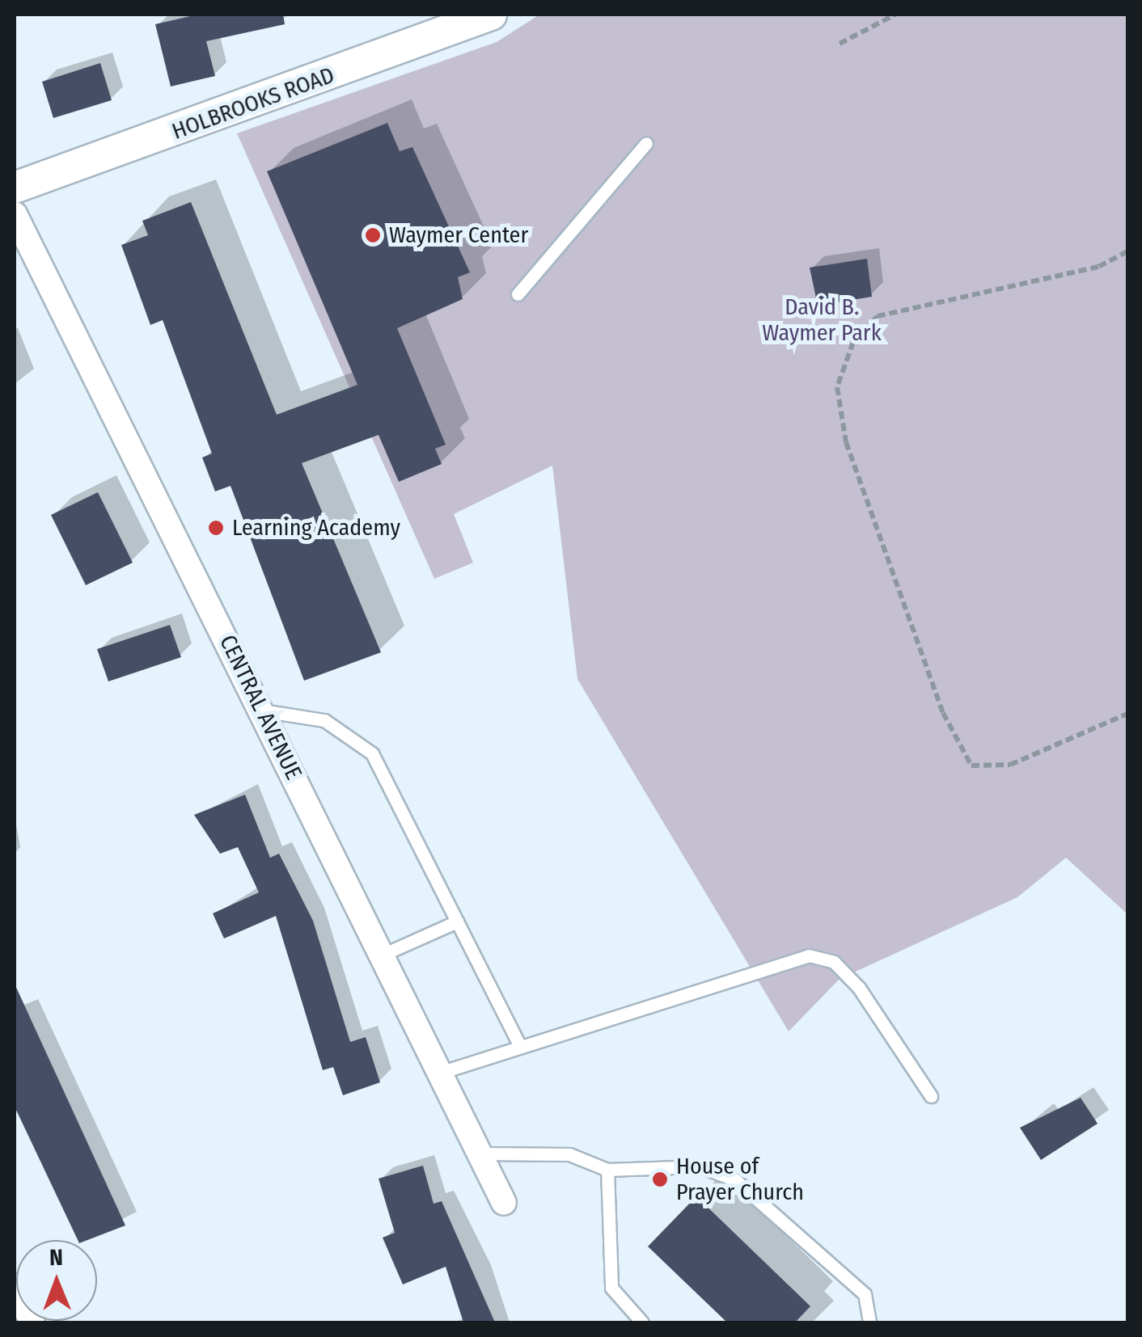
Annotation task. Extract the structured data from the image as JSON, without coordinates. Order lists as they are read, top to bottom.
{
  "streets": {
    "street": ["HOLBROOKS ROAD", "CENTRAL AVENUE"]
  },
  "parks": ["David B. Waymer Park"],
  "places": ["Waymer Center", "Learning Academy", "House of Prayer Church"],
  "north": "top"
}
